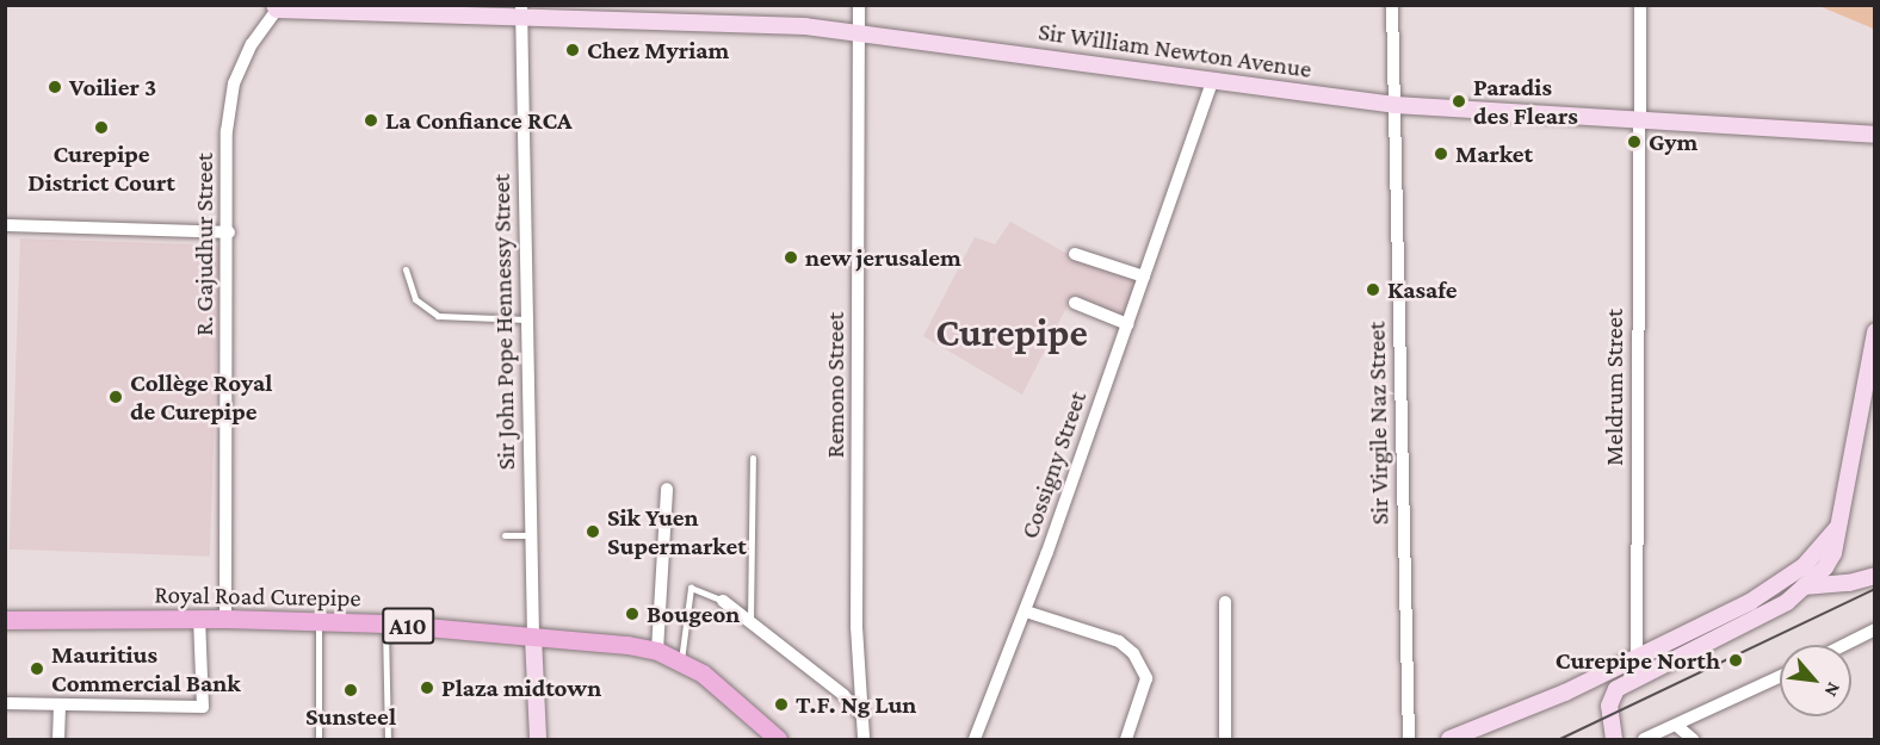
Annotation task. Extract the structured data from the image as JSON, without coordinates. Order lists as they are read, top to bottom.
{
  "streets": {
    "main road": ["Royal Road Curepipe", "A10"],
    "street": [
      "Sir William Newton Avenue",
      "R. Gajudhur Street",
      "Sir John Pope Hennessy Street",
      "Remono Street",
      "Meldrum Street",
      "Sir Virgile Naz Street",
      "Cossigny Street"
    ]
  },
  "crossings": [
    ["Sir William Newton Avenue", "R. Gajudhur Street"],
    ["Sir William Newton Avenue", "Sir John Pope Hennessy Street"],
    ["Sir William Newton Avenue", "Remono Street"],
    ["Sir William Newton Avenue", "Meldrum Street"],
    ["Sir William Newton Avenue", "Sir Virgile Naz Street"],
    ["Sir William Newton Avenue", "Cossigny Street"],
    ["R. Gajudhur Street", "Royal Road Curepipe"],
    ["Sir John Pope Hennessy Street", "Royal Road Curepipe"]
  ],
  "districts": ["Curepipe"],
  "places": [
    "Chez Myriam",
    "Voilier 3",
    "Paradis des Flears",
    "La Confiance RCA",
    "Curepipe District Court",
    "Gym",
    "Market",
    "new jerusalem",
    "Kasafe",
    "Collège Royal de Curepipe",
    "Sik Yuen Supermarket",
    "Bougeon",
    "Curepipe North",
    "Mauritius Commercial Bank",
    "Plaza midtown",
    "Sunsteel",
    "T.F. Ng Lun"
  ],
  "north": "bottom right"
}
